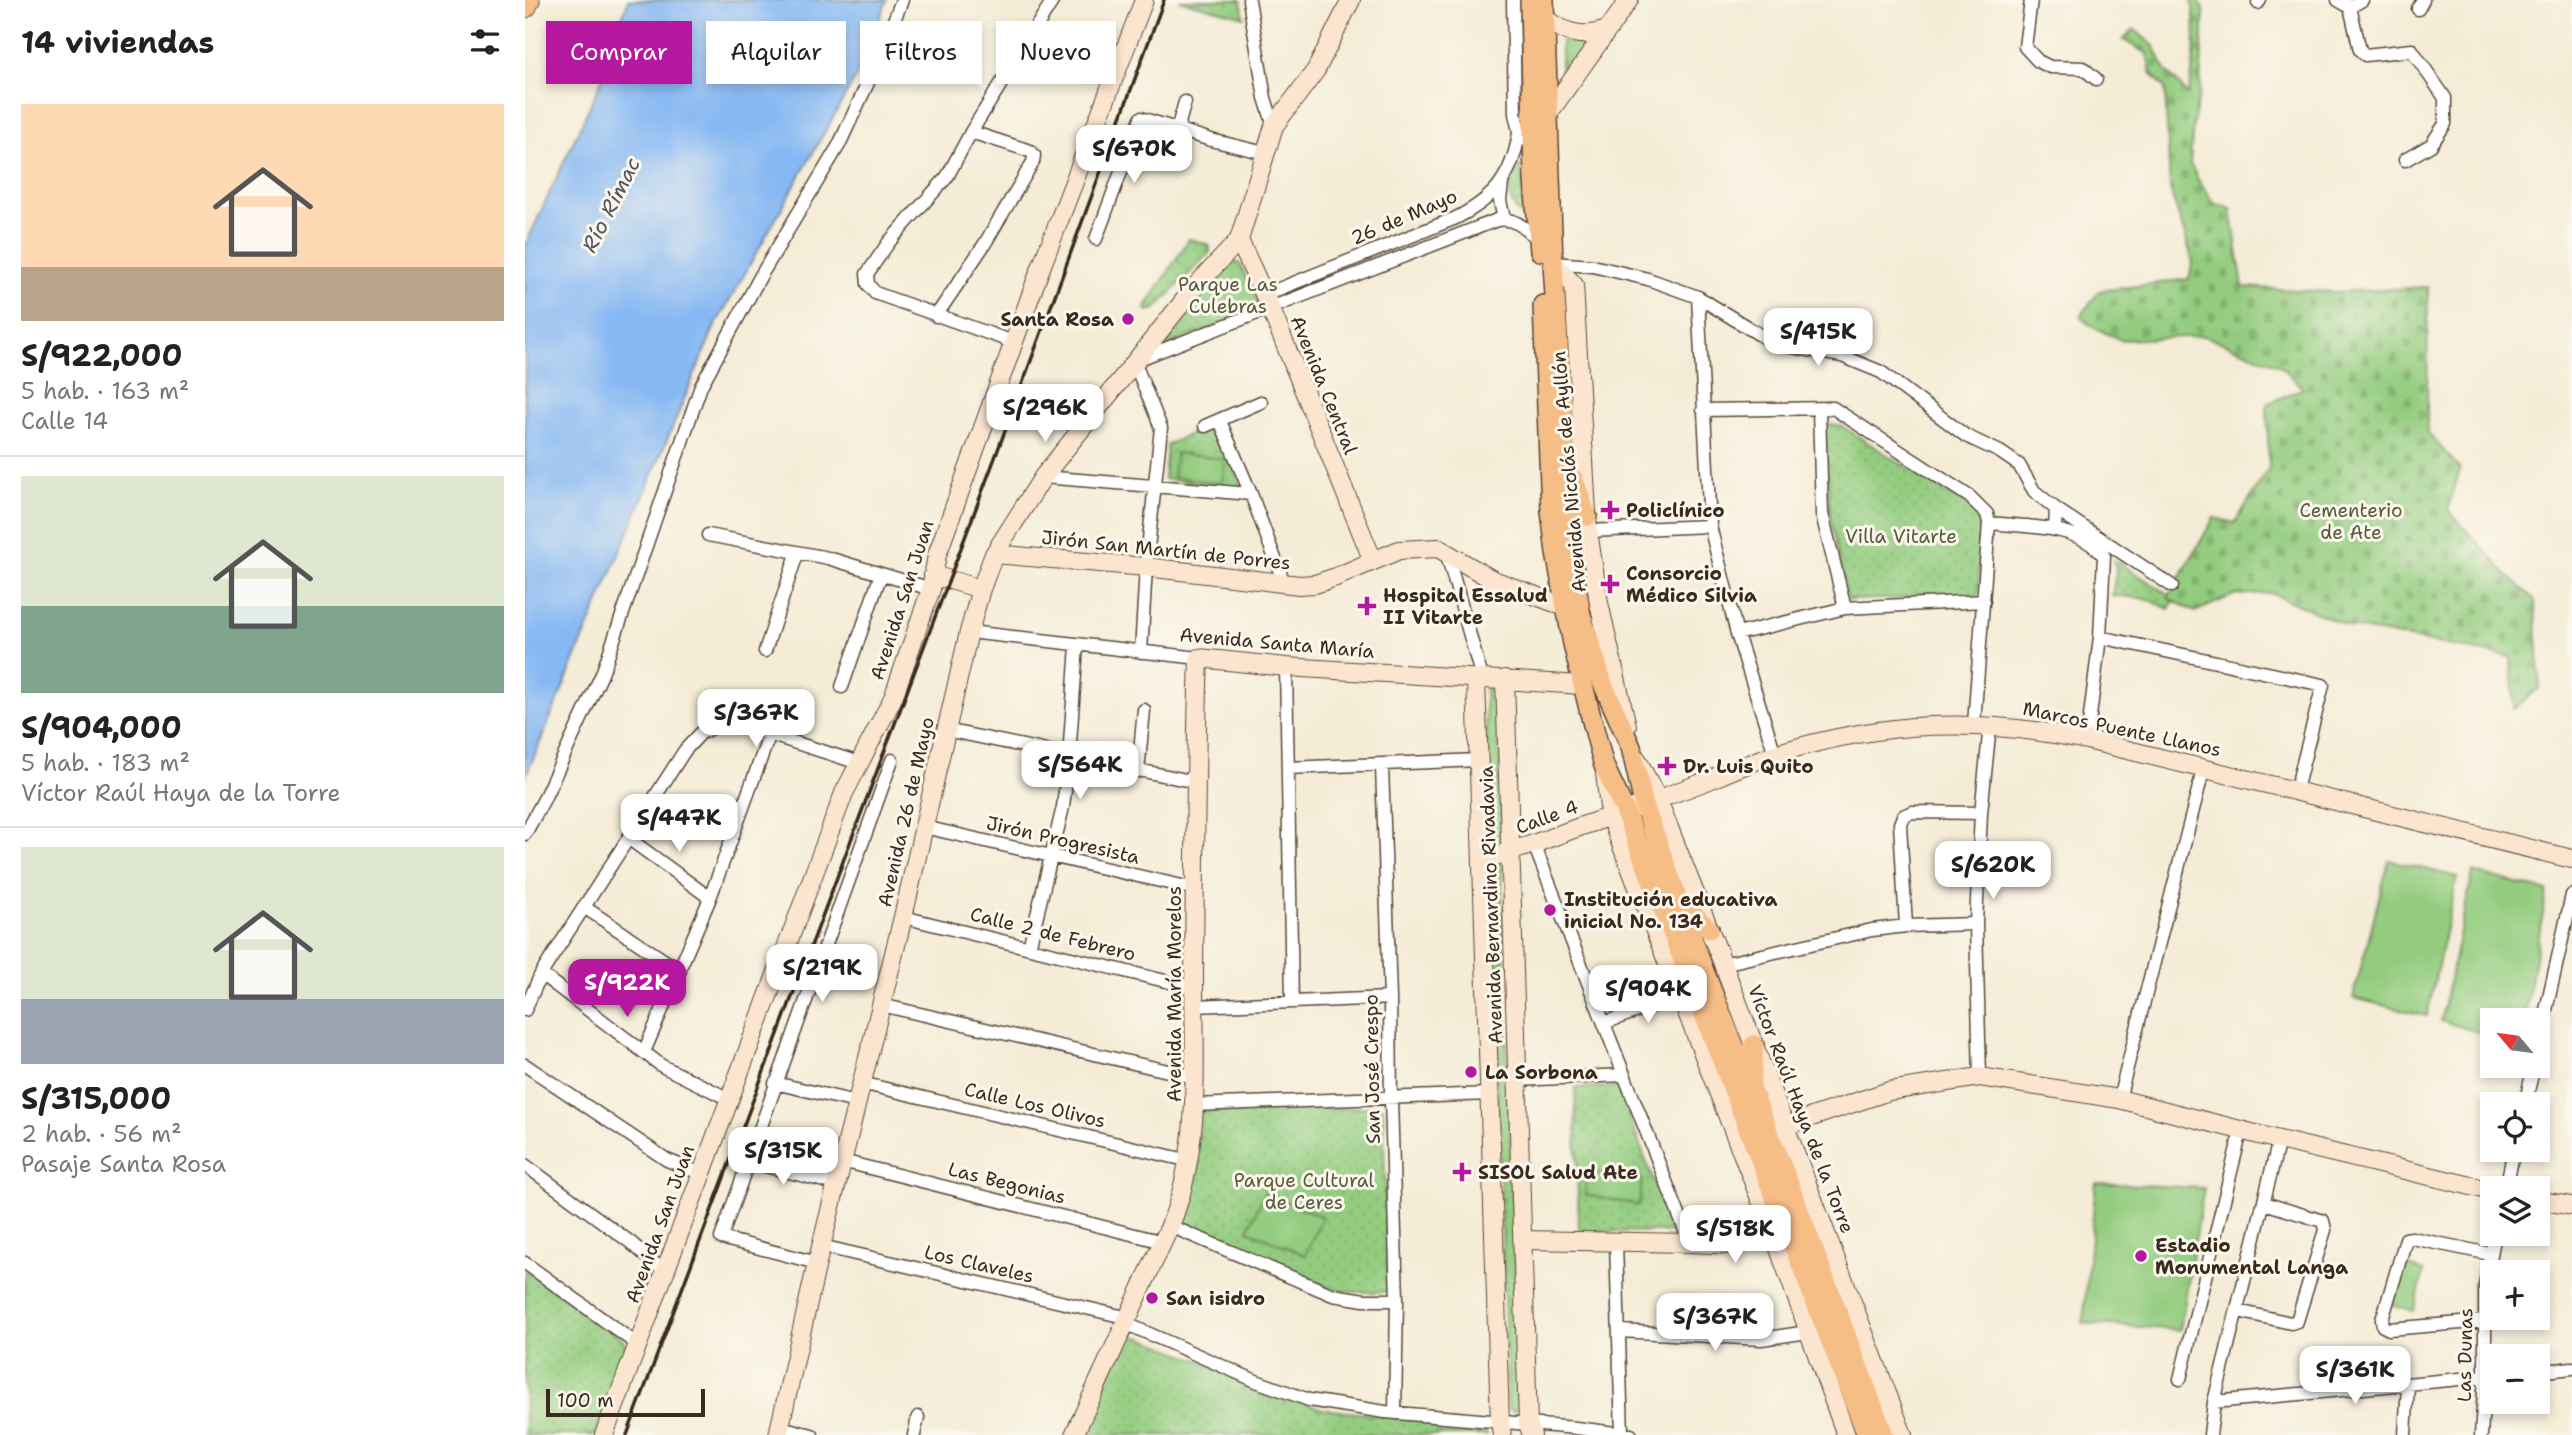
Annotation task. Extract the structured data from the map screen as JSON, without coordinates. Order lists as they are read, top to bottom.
{
  "streets": {
    "main road": ["Avenida Nicolás de Ayllón"],
    "street": [
      "26 de Mayo",
      "Avenida Central",
      "Jirón San Martín de Porres",
      "Avenida San Juan",
      "Avenida Santa María",
      "Marcos Puente Llanos",
      "Avenida 26 de Mayo",
      "Calle 4",
      "Jirón Progresista",
      "Avenida Bernardino Rivadavia",
      "Calle 2 de Febrero",
      "Avenida María Morelos",
      "San José Crespo",
      "Calle Los Olivos",
      "Víctor Raúl Haya de la Torre",
      "Las Begonias",
      "Los Claveles",
      "Las Dunas"
    ]
  },
  "crossings": [
    ["26 de Mayo", "Avenida Central"],
    ["Avenida Central", "Jirón San Martín de Porres"],
    ["Avenida Central", "Avenida 26 de Mayo"],
    ["Avenida Nicolás de Ayllón", "Jirón San Martín de Porres"],
    ["Avenida Nicolás de Ayllón", "Avenida Santa María"],
    ["Avenida Nicolás de Ayllón", "Marcos Puente Llanos"],
    ["Avenida Nicolás de Ayllón", "Calle 4"],
    ["Avenida Nicolás de Ayllón", "Víctor Raúl Haya de la Torre"],
    ["Jirón San Martín de Porres", "Avenida 26 de Mayo"],
    ["Avenida Santa María", "Avenida 26 de Mayo"],
    ["Avenida Santa María", "Avenida Bernardino Rivadavia"],
    ["Avenida Santa María", "Avenida María Morelos"],
    ["Marcos Puente Llanos", "Calle 4"],
    ["Marcos Puente Llanos", "Víctor Raúl Haya de la Torre"],
    ["Avenida 26 de Mayo", "Jirón Progresista"],
    ["Avenida 26 de Mayo", "Calle 2 de Febrero"],
    ["Avenida 26 de Mayo", "Calle Los Olivos"],
    ["Avenida 26 de Mayo", "Las Begonias"],
    ["Avenida 26 de Mayo", "Los Claveles"],
    ["Calle 4", "Avenida Bernardino Rivadavia"],
    ["Calle 4", "Víctor Raúl Haya de la Torre"],
    ["Jirón Progresista", "Avenida María Morelos"],
    ["Avenida Bernardino Rivadavia", "Los Claveles"],
    ["Calle 2 de Febrero", "Avenida María Morelos"],
    ["Avenida María Morelos", "Calle Los Olivos"],
    ["Avenida María Morelos", "Las Begonias"],
    ["Avenida María Morelos", "Los Claveles"],
    ["San José Crespo", "Las Begonias"],
    ["San José Crespo", "Los Claveles"]
  ],
  "water": ["Río Rímac"],
  "parks": [
    "Parque Las Culebras",
    "Cementerio de Ate",
    "Villa Vitarte",
    "Parque Cultural de Ceres"
  ],
  "places": {
    "other": [
      "Santa Rosa",
      "Institución educativa inicial No. 134",
      "La Sorbona",
      "Estadio Monumental Langa",
      "San isidro"
    ],
    "health": [
      "Policlínico",
      "Consorcio Médico Silvia",
      "Hospital Essalud II Vitarte",
      "Dr. Luis Quito",
      "SISOL Salud Ate"
    ]
  },
  "scale_bar": "100 m",
  "north": "top left",
  "page": {
    "heading": "14 viviendas",
    "chip": [
      "Comprar",
      "Alquilar",
      "Filtros",
      "Nuevo"
    ],
    "list": [
      {
        "name": "S/922,000",
        "note": "5 hab. · 163 m² · Calle 14"
      },
      {
        "name": "S/904,000",
        "note": "5 hab. · 183 m² · Víctor Raúl Haya de la Torre"
      },
      {
        "name": "S/315,000",
        "note": "2 hab. · 56 m² · Pasaje Santa Rosa"
      }
    ],
    "price": [
      "S/670K",
      "S/415K",
      "S/296K",
      "S/367K",
      "S/564K",
      "S/447K",
      "S/620K",
      "S/219K",
      "S/922K",
      "S/904K",
      "S/315K",
      "S/518K",
      "S/367K",
      "S/361K"
    ],
    "map_buttons": ["+", "−"],
    "scale": "100 m"
  }
}
